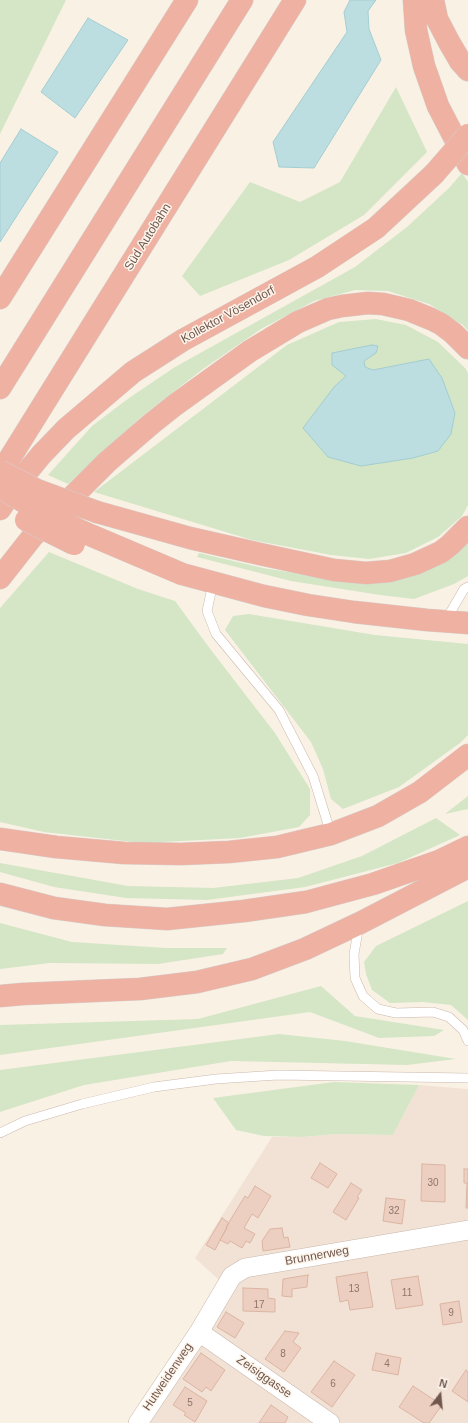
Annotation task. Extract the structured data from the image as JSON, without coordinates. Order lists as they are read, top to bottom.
{
  "streets": {
    "highway": ["Süd Autobahn", "Kollektor Vösendorf"],
    "street": ["Brunnerweg", "Hutweidenweg", "Zeisiggasse"]
  },
  "crossings": [
    ["Brunnerweg", "Hutweidenweg"],
    ["Brunnerweg", "Zeisiggasse"],
    ["Hutweidenweg", "Zeisiggasse"]
  ],
  "house_numbers": [
    "30",
    "32",
    "13",
    "11",
    "17",
    "9",
    "8",
    "4",
    "6",
    "5"
  ],
  "north": "top"
}
